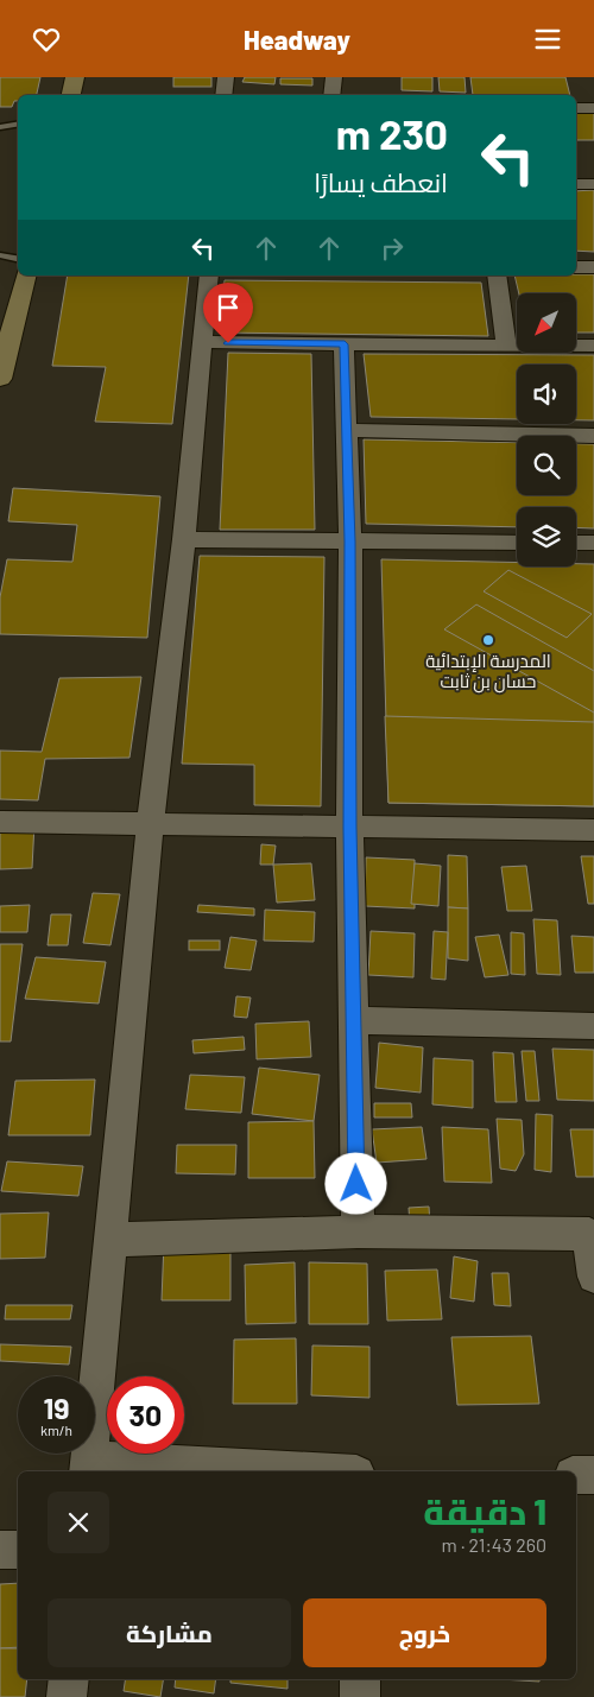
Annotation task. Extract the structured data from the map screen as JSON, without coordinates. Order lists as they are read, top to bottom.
{
  "places": ["المدرسة الإبتدائية حسان بن ثابت"],
  "north": "bottom left",
  "page": {
    "header": "Headway",
    "turn": ["230 m", "انعطف يسارًا"],
    "speed": "19 km/h",
    "limit": "30",
    "heading": ["1 دقيقة", "260 m · 21:43"],
    "buttons": ["خروج", "مشاركة"]
  }
}
